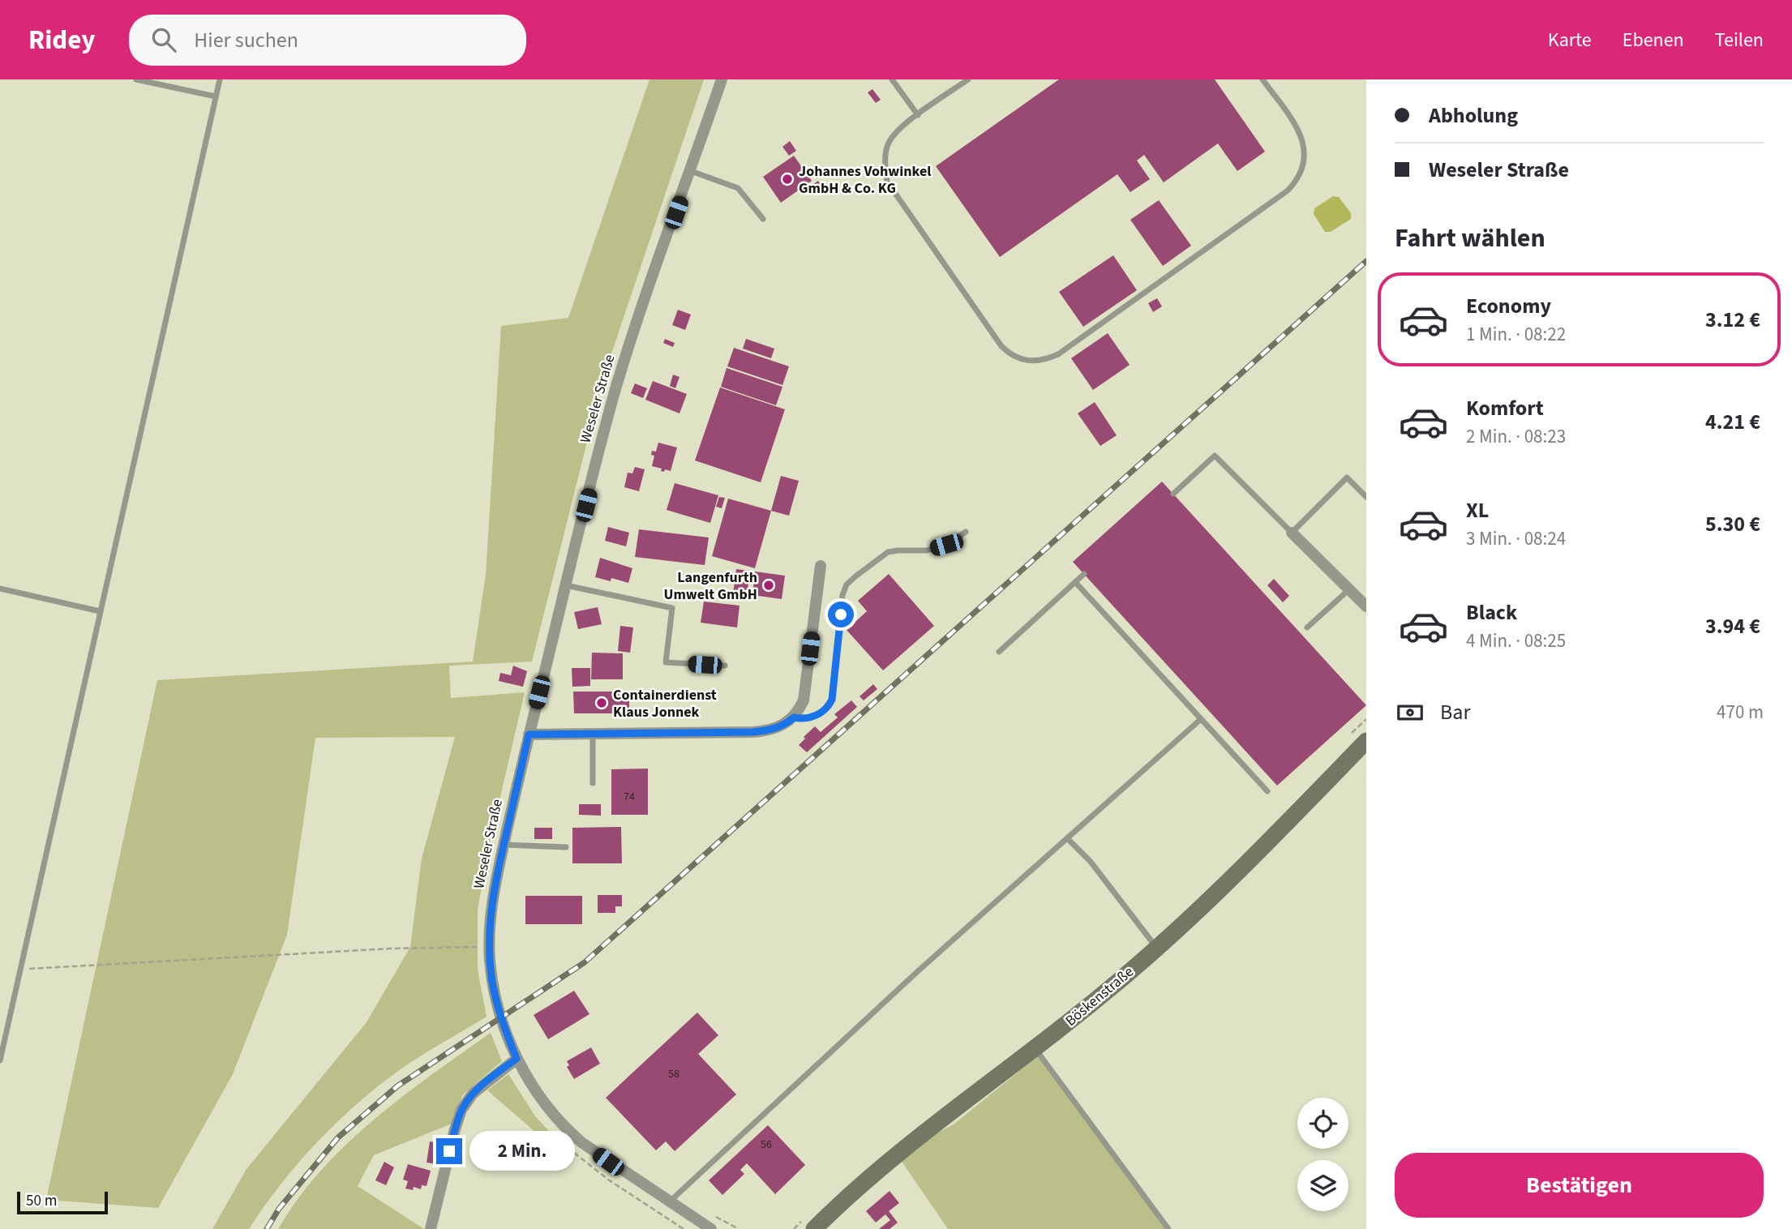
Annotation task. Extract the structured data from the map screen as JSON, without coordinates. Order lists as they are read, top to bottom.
{
  "streets": {
    "main road": ["Böskenstraße"],
    "street": ["Weseler Straße"]
  },
  "places": ["Johannes Vohwinkel GmbH & Co. KG", "Langenfurth Umwelt GmbH", "Containerdienst Klaus Jonnek"],
  "house_numbers": ["74", "58", "56"],
  "scale_bar": "50 m",
  "page": {
    "header": "Ridey",
    "search": "Hier suchen",
    "nav": ["Karte", "Ebenen", "Teilen"],
    "banner": ["Abholung", "Weseler Straße"],
    "heading": "Fahrt wählen",
    "list": [
      {
        "name": "Economy",
        "note": "1 Min. · 08:22",
        "value": "3.12 €"
      },
      {
        "name": "Komfort",
        "note": "2 Min. · 08:23",
        "value": "4.21 €"
      },
      {
        "name": "XL",
        "note": "3 Min. · 08:24",
        "value": "5.30 €"
      },
      {
        "name": "Black",
        "note": "4 Min. · 08:25",
        "value": "3.94 €"
      }
    ],
    "pay": ["Bar", "470 m"],
    "bubble": "2 Min.",
    "buttons": "Bestätigen",
    "scale": "50 m"
  }
}
